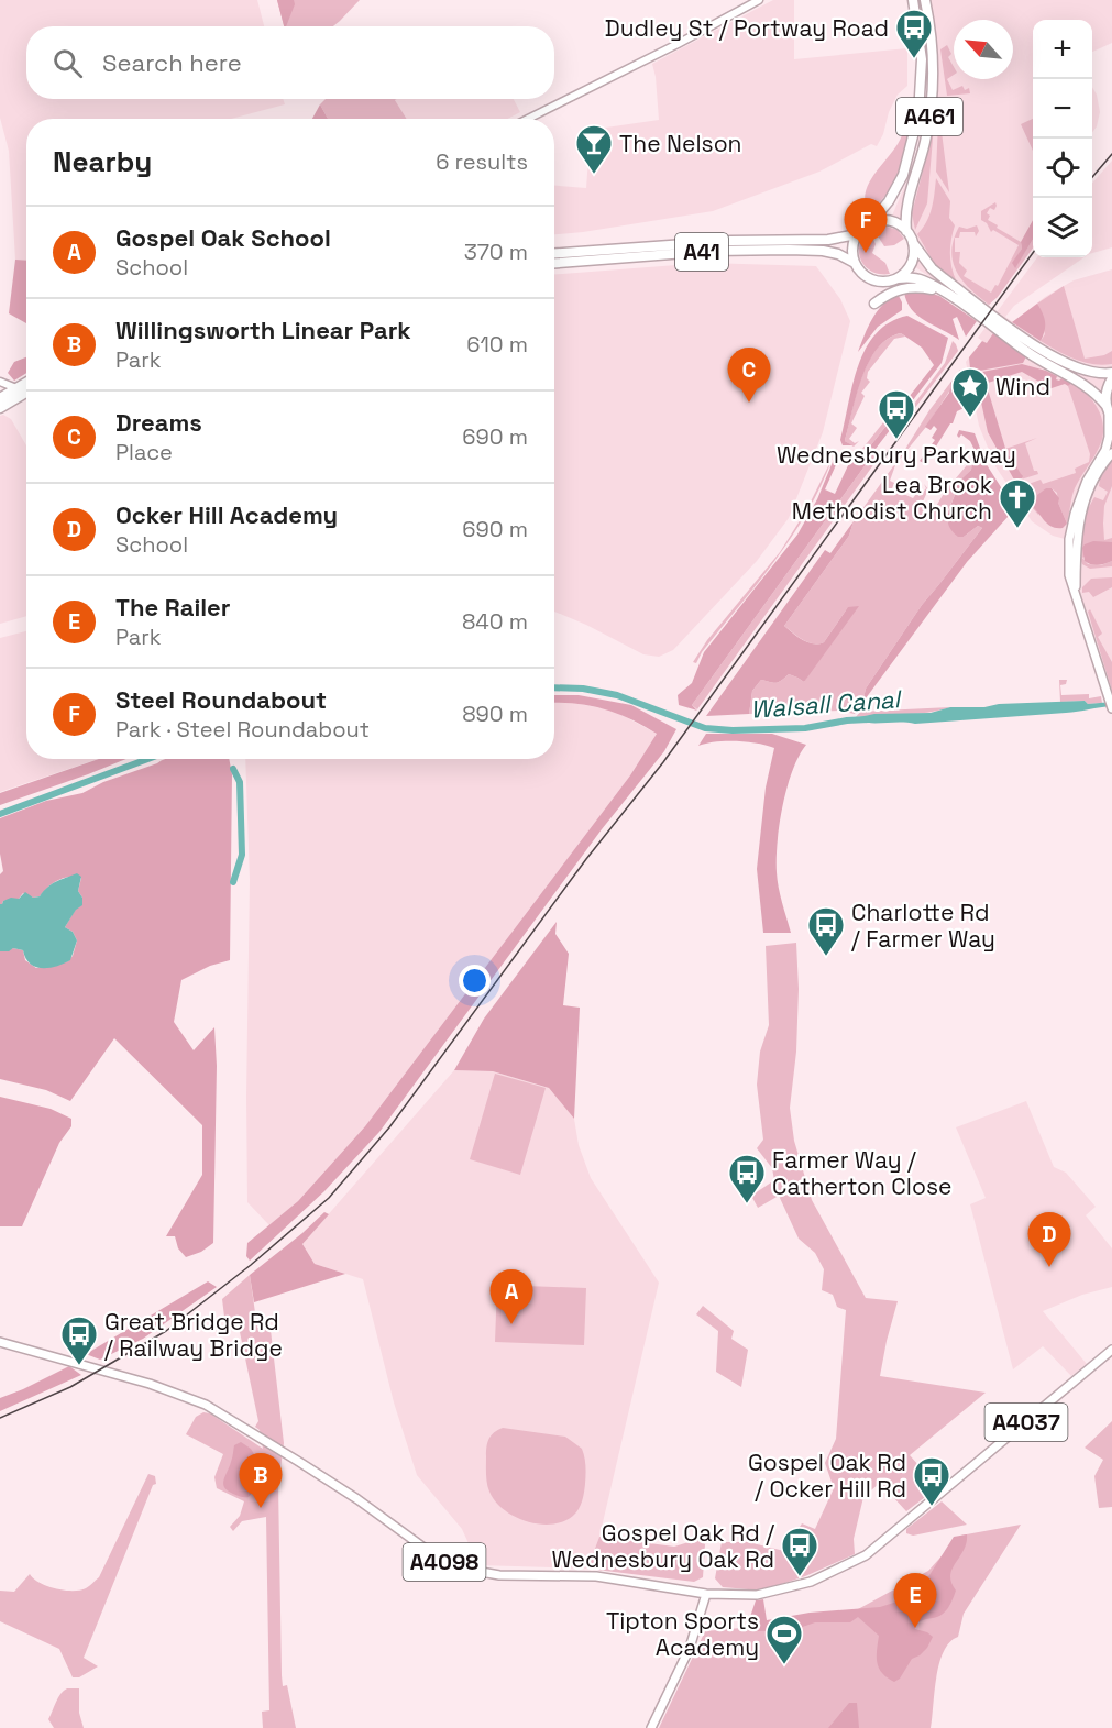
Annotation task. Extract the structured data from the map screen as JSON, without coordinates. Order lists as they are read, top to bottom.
{
  "streets": {
    "highway": ["A461", "A41"],
    "main road": ["A4037", "A4098"]
  },
  "crossings": [
    ["A461", "A41"],
    ["A4037", "A4098"]
  ],
  "water": ["Walsall Canal"],
  "places": {
    "bus stop": [
      "Dudley St / Portway Road",
      "Wednesbury Parkway",
      "Charlotte Rd / Farmer Way",
      "Farmer Way / Catherton Close",
      "Great Bridge Rd / Railway Bridge",
      "Gospel Oak Rd / Ocker Hill Rd",
      "Gospel Oak Rd / Wednesbury Oak Rd"
    ],
    "bar": ["The Nelson"],
    "place": ["Wind"],
    "church": ["Lea Brook Methodist Church"],
    "sports": ["Tipton Sports Academy"]
  },
  "north": "top left",
  "page": {
    "map_buttons": ["+", "−"],
    "search": "Search here",
    "heading": ["Nearby", "6 results"],
    "pins": [
      "F",
      "C",
      "D",
      "A",
      "B",
      "E"
    ],
    "list": [
      {
        "mark": "A",
        "name": "Gospel Oak School",
        "note": "School",
        "value": "370 m"
      },
      {
        "mark": "B",
        "name": "Willingsworth Linear Park",
        "note": "Park",
        "value": "610 m"
      },
      {
        "mark": "C",
        "name": "Dreams",
        "note": "Place",
        "value": "690 m"
      },
      {
        "mark": "D",
        "name": "Ocker Hill Academy",
        "note": "School",
        "value": "690 m"
      },
      {
        "mark": "E",
        "name": "The Railer",
        "note": "Park",
        "value": "840 m"
      },
      {
        "mark": "F",
        "name": "Steel Roundabout",
        "note": "Park · Steel Roundabout",
        "value": "890 m"
      }
    ]
  }
}
